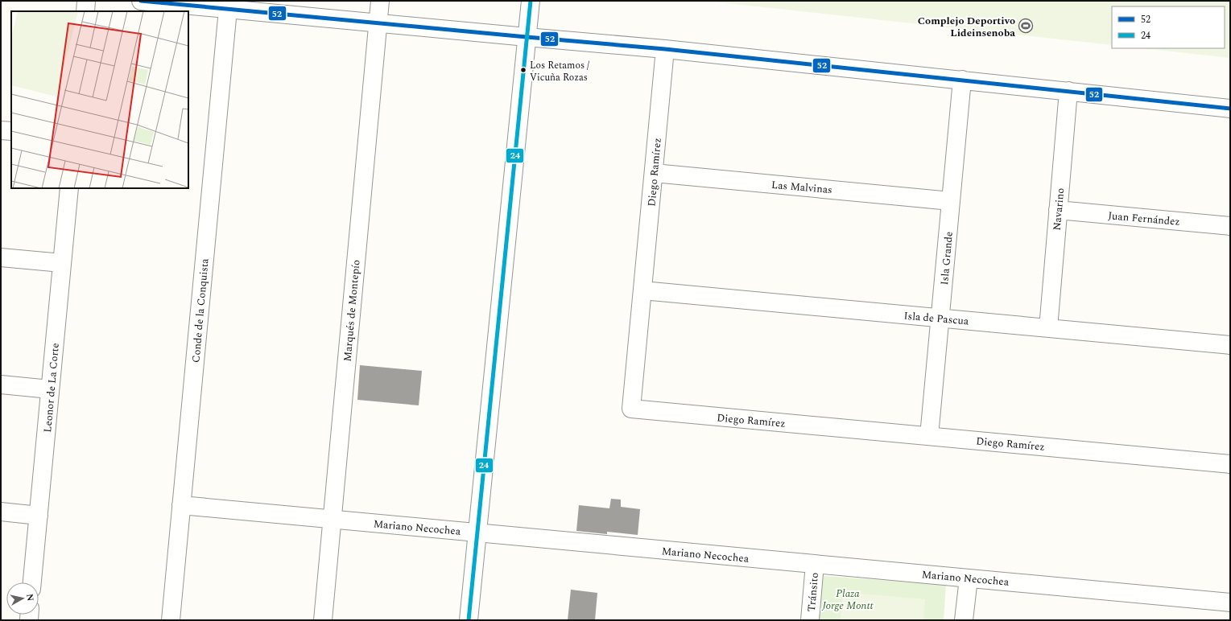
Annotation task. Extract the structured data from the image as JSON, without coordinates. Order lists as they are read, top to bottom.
{
  "streets": {
    "street": [
      "Diego Ramírez",
      "Las Malvinas",
      "Navarino",
      "Juan Fernández",
      "Isla Grande",
      "Conde de la Conquista",
      "Marqués de Montepío",
      "Isla de Pascua",
      "Leonor de La Corte",
      "Mariano Necochea",
      "Tránsito"
    ]
  },
  "crossings": [
    ["Diego Ramírez", "Las Malvinas"],
    ["Diego Ramírez", "Isla Grande"],
    ["Diego Ramírez", "Isla de Pascua"],
    ["Las Malvinas", "Isla Grande"],
    ["Navarino", "Juan Fernández"],
    ["Navarino", "Isla de Pascua"],
    ["Isla Grande", "Isla de Pascua"],
    ["Conde de la Conquista", "Mariano Necochea"],
    ["Marqués de Montepío", "Mariano Necochea"],
    ["Mariano Necochea", "Tránsito"]
  ],
  "parks": ["Plaza Jorge Montt"],
  "places": {
    "sports": ["Complejo Deportivo Lideinsenoba"],
    "other": ["Los Retamos / Vicuña Rozas"]
  },
  "lines": ["transit line 52", "transit line 24"],
  "legend": ["52", "24"],
  "north": "right"
}
